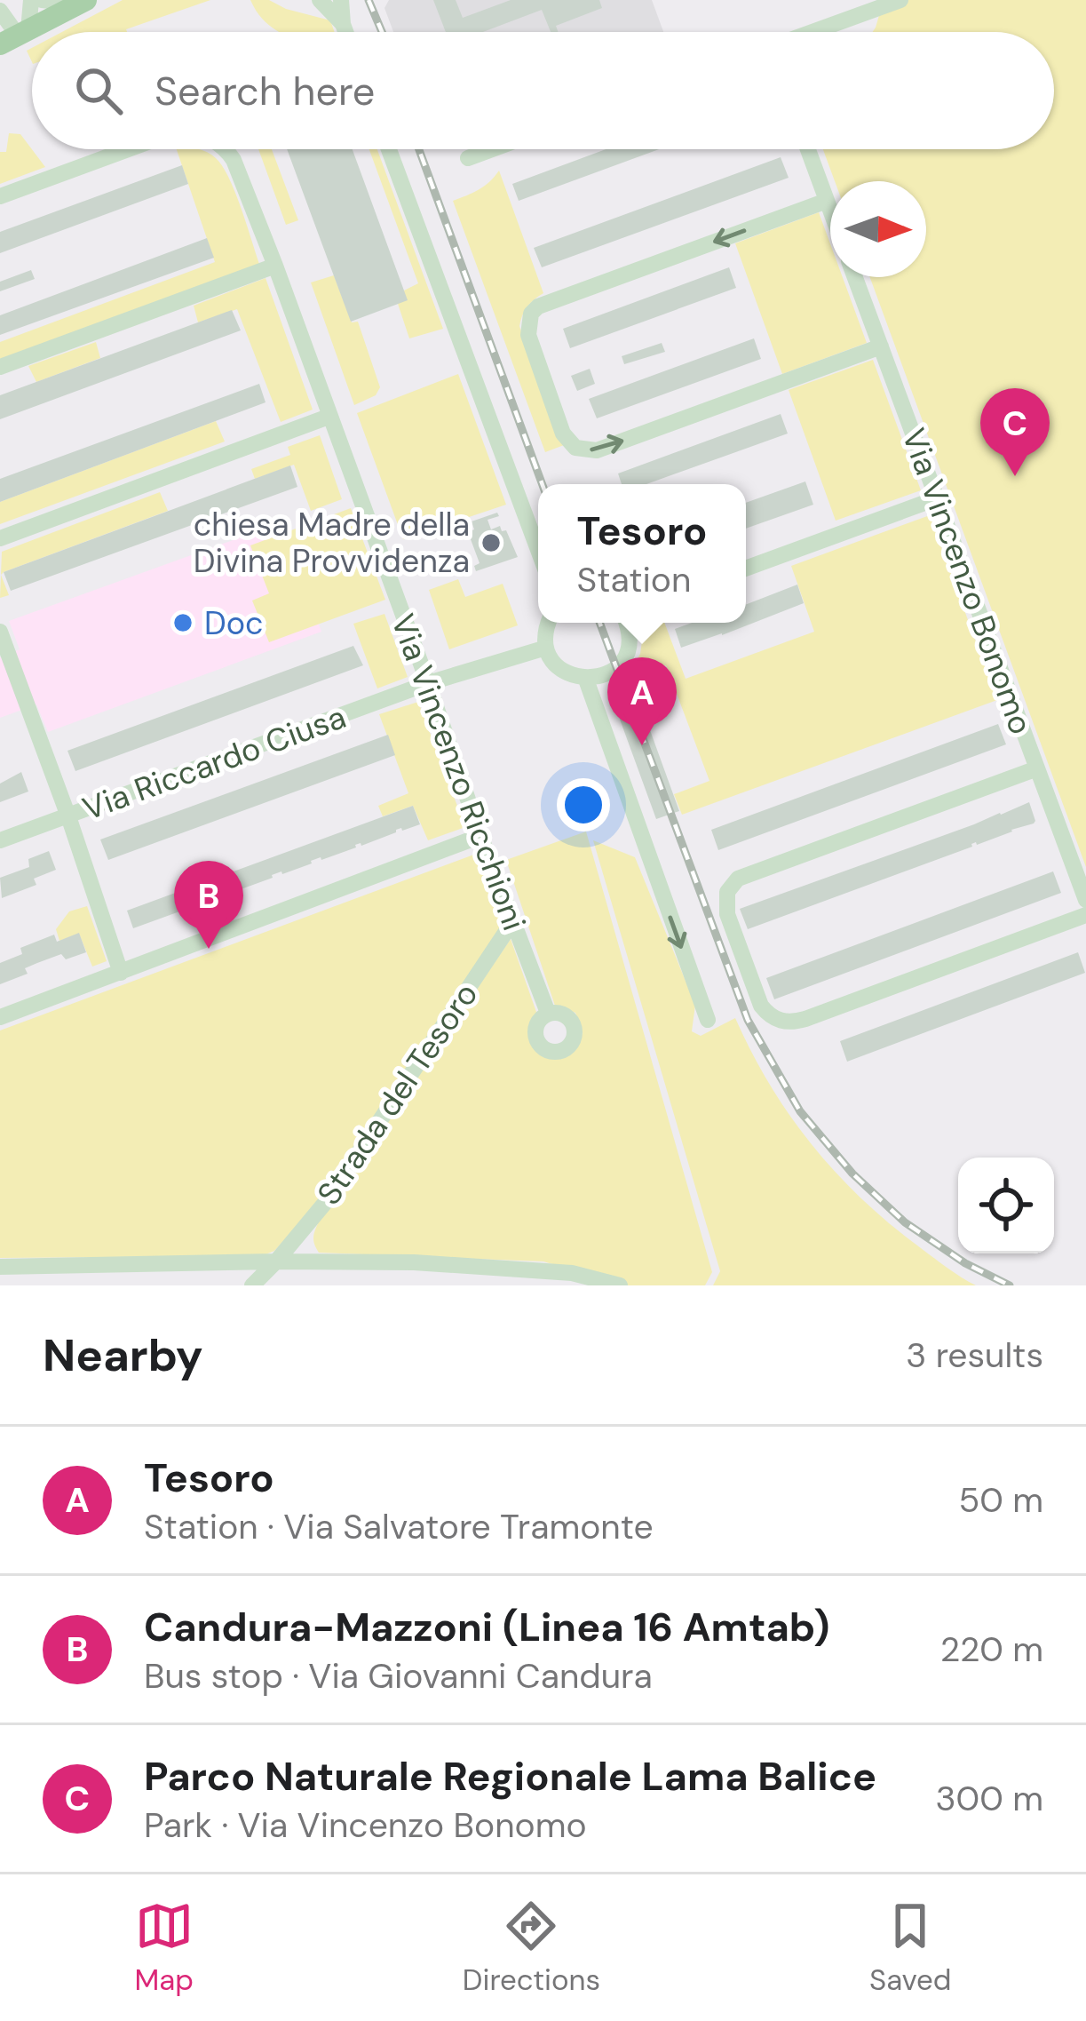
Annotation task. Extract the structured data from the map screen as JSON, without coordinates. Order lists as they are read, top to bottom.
{
  "streets": {
    "street": [
      "Via Vincenzo Bonomo",
      "Via Riccardo Ciusa",
      "Via Vincenzo Ricchioni",
      "Strada del Tesoro"
    ]
  },
  "crossings": [
    ["Via Riccardo Ciusa", "Via Vincenzo Ricchioni"],
    ["Via Vincenzo Ricchioni", "Strada del Tesoro"]
  ],
  "places": ["chiesa Madre della Divina Provvidenza", "Doc"],
  "north": "right",
  "page": {
    "search": "Search here",
    "pins": ["C", "A", "B"],
    "popup": ["Tesoro", "Station"],
    "heading": ["Nearby", "3 results"],
    "list": [
      {
        "mark": "A",
        "name": "Tesoro",
        "note": "Station · Via Salvatore Tramonte",
        "value": "50 m"
      },
      {
        "mark": "B",
        "name": "Candura-Mazzoni (Linea 16 Amtab)",
        "note": "Bus stop · Via Giovanni Candura",
        "value": "220 m"
      },
      {
        "mark": "C",
        "name": "Parco Naturale Regionale Lama Balice",
        "note": "Park · Via Vincenzo Bonomo",
        "value": "300 m"
      }
    ],
    "nav": ["Map", "Directions", "Saved"]
  }
}
